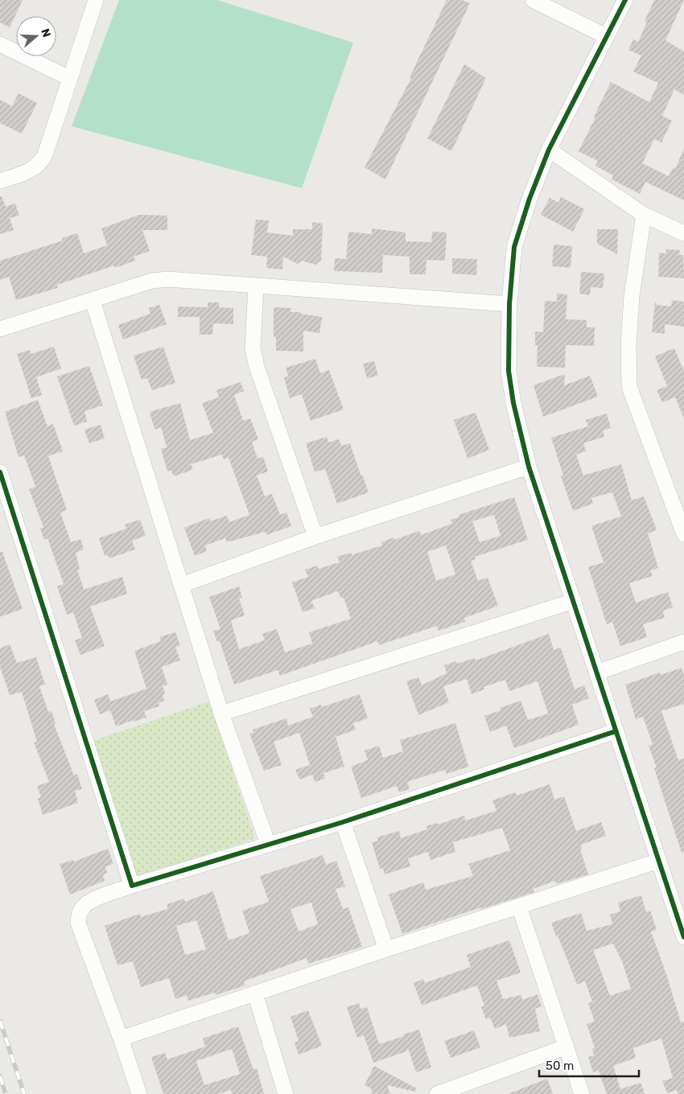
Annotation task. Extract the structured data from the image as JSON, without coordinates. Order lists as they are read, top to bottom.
{
  "scale_bar": "50 m",
  "north": "right"
}
